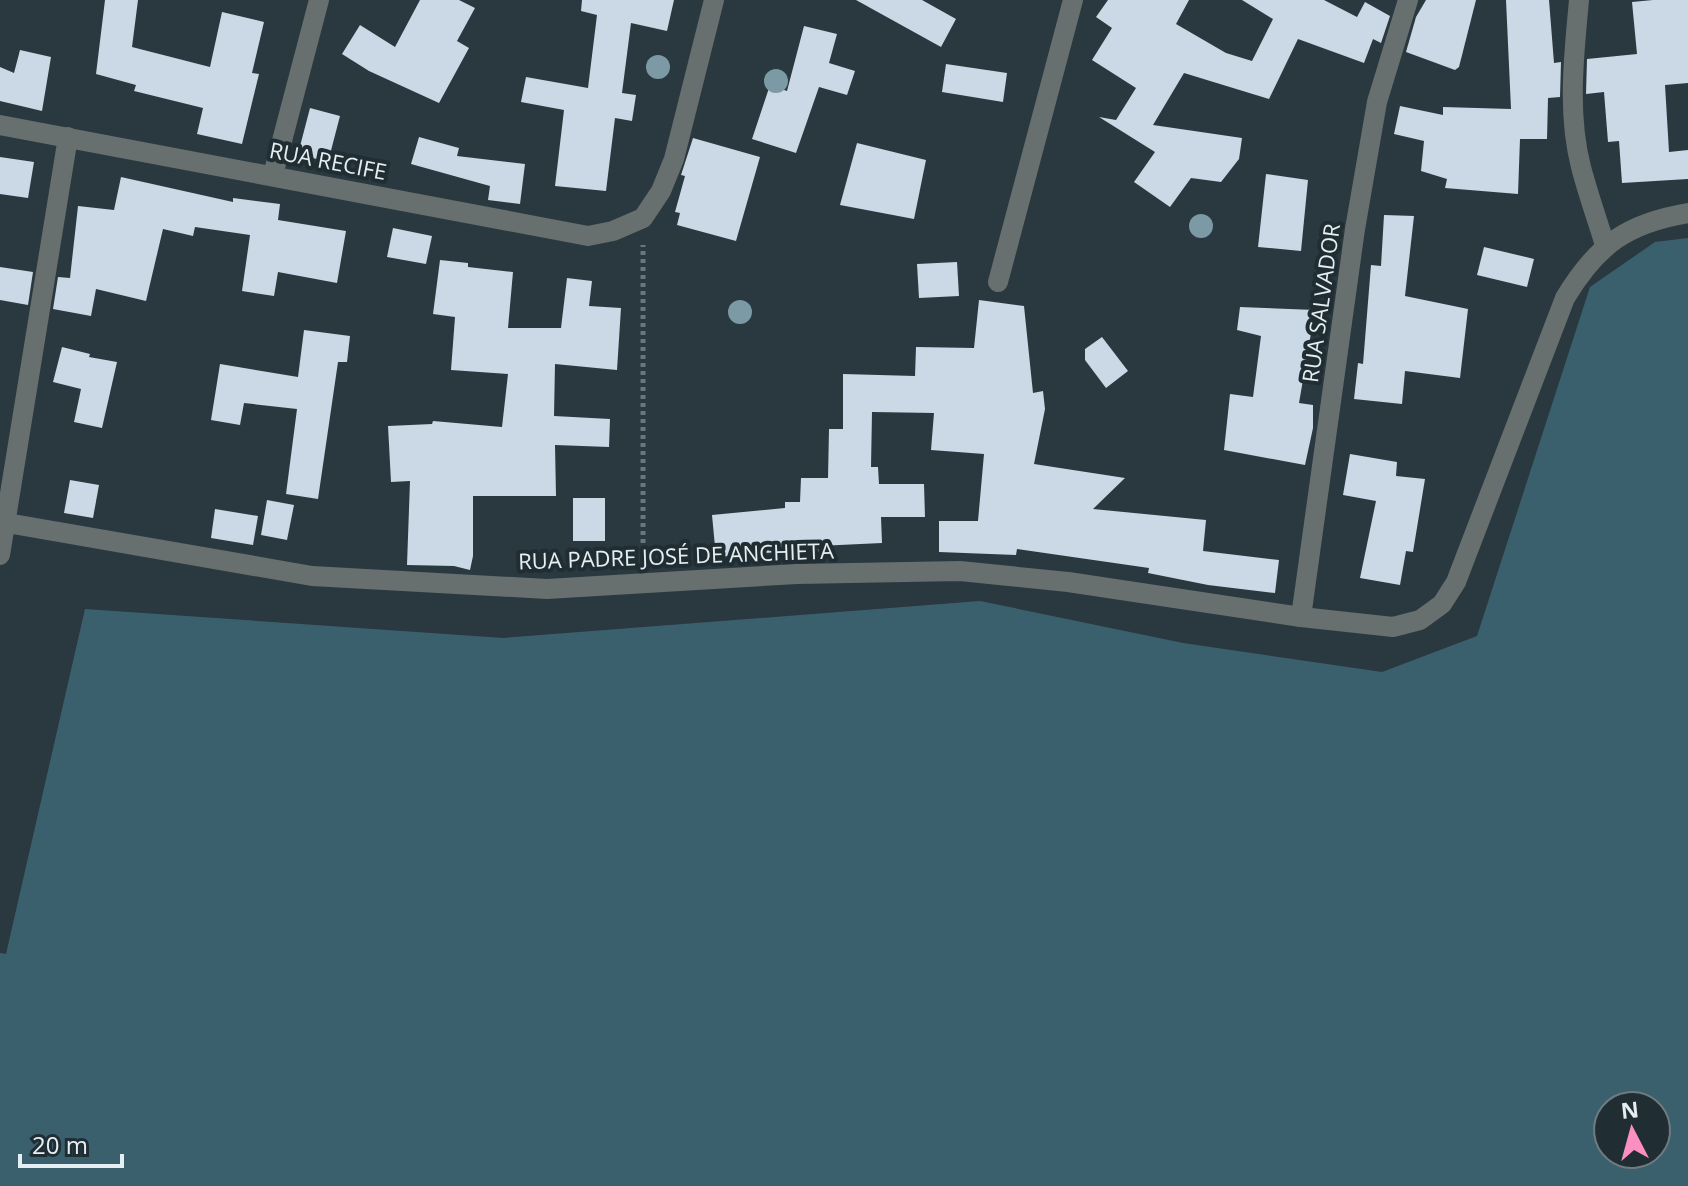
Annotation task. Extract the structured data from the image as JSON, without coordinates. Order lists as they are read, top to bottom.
{
  "streets": {
    "street": ["RUA RECIFE", "RUA SALVADOR", "RUA PADRE JOSÉ DE ANCHIETA"]
  },
  "crossings": [
    ["RUA SALVADOR", "RUA PADRE JOSÉ DE ANCHIETA"]
  ],
  "scale_bar": "20 m",
  "north": "top"
}
